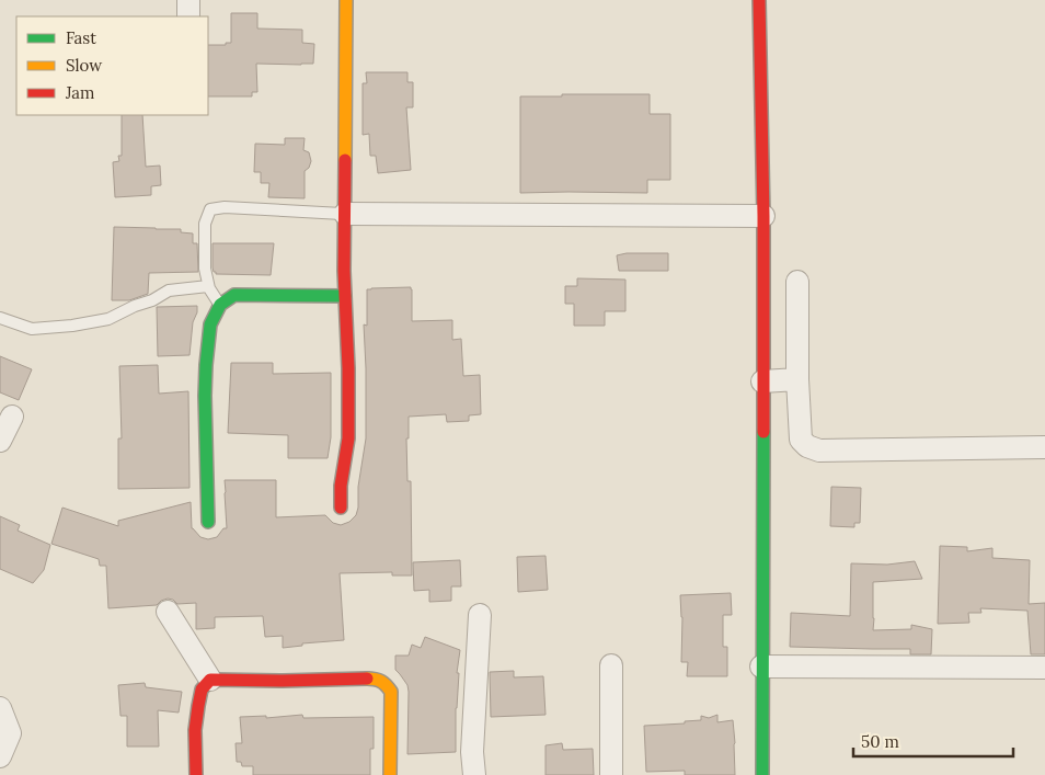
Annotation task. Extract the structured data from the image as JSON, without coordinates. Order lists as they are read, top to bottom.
{
  "legend": ["Fast", "Slow", "Jam"],
  "scale_bar": "50 m"
}
